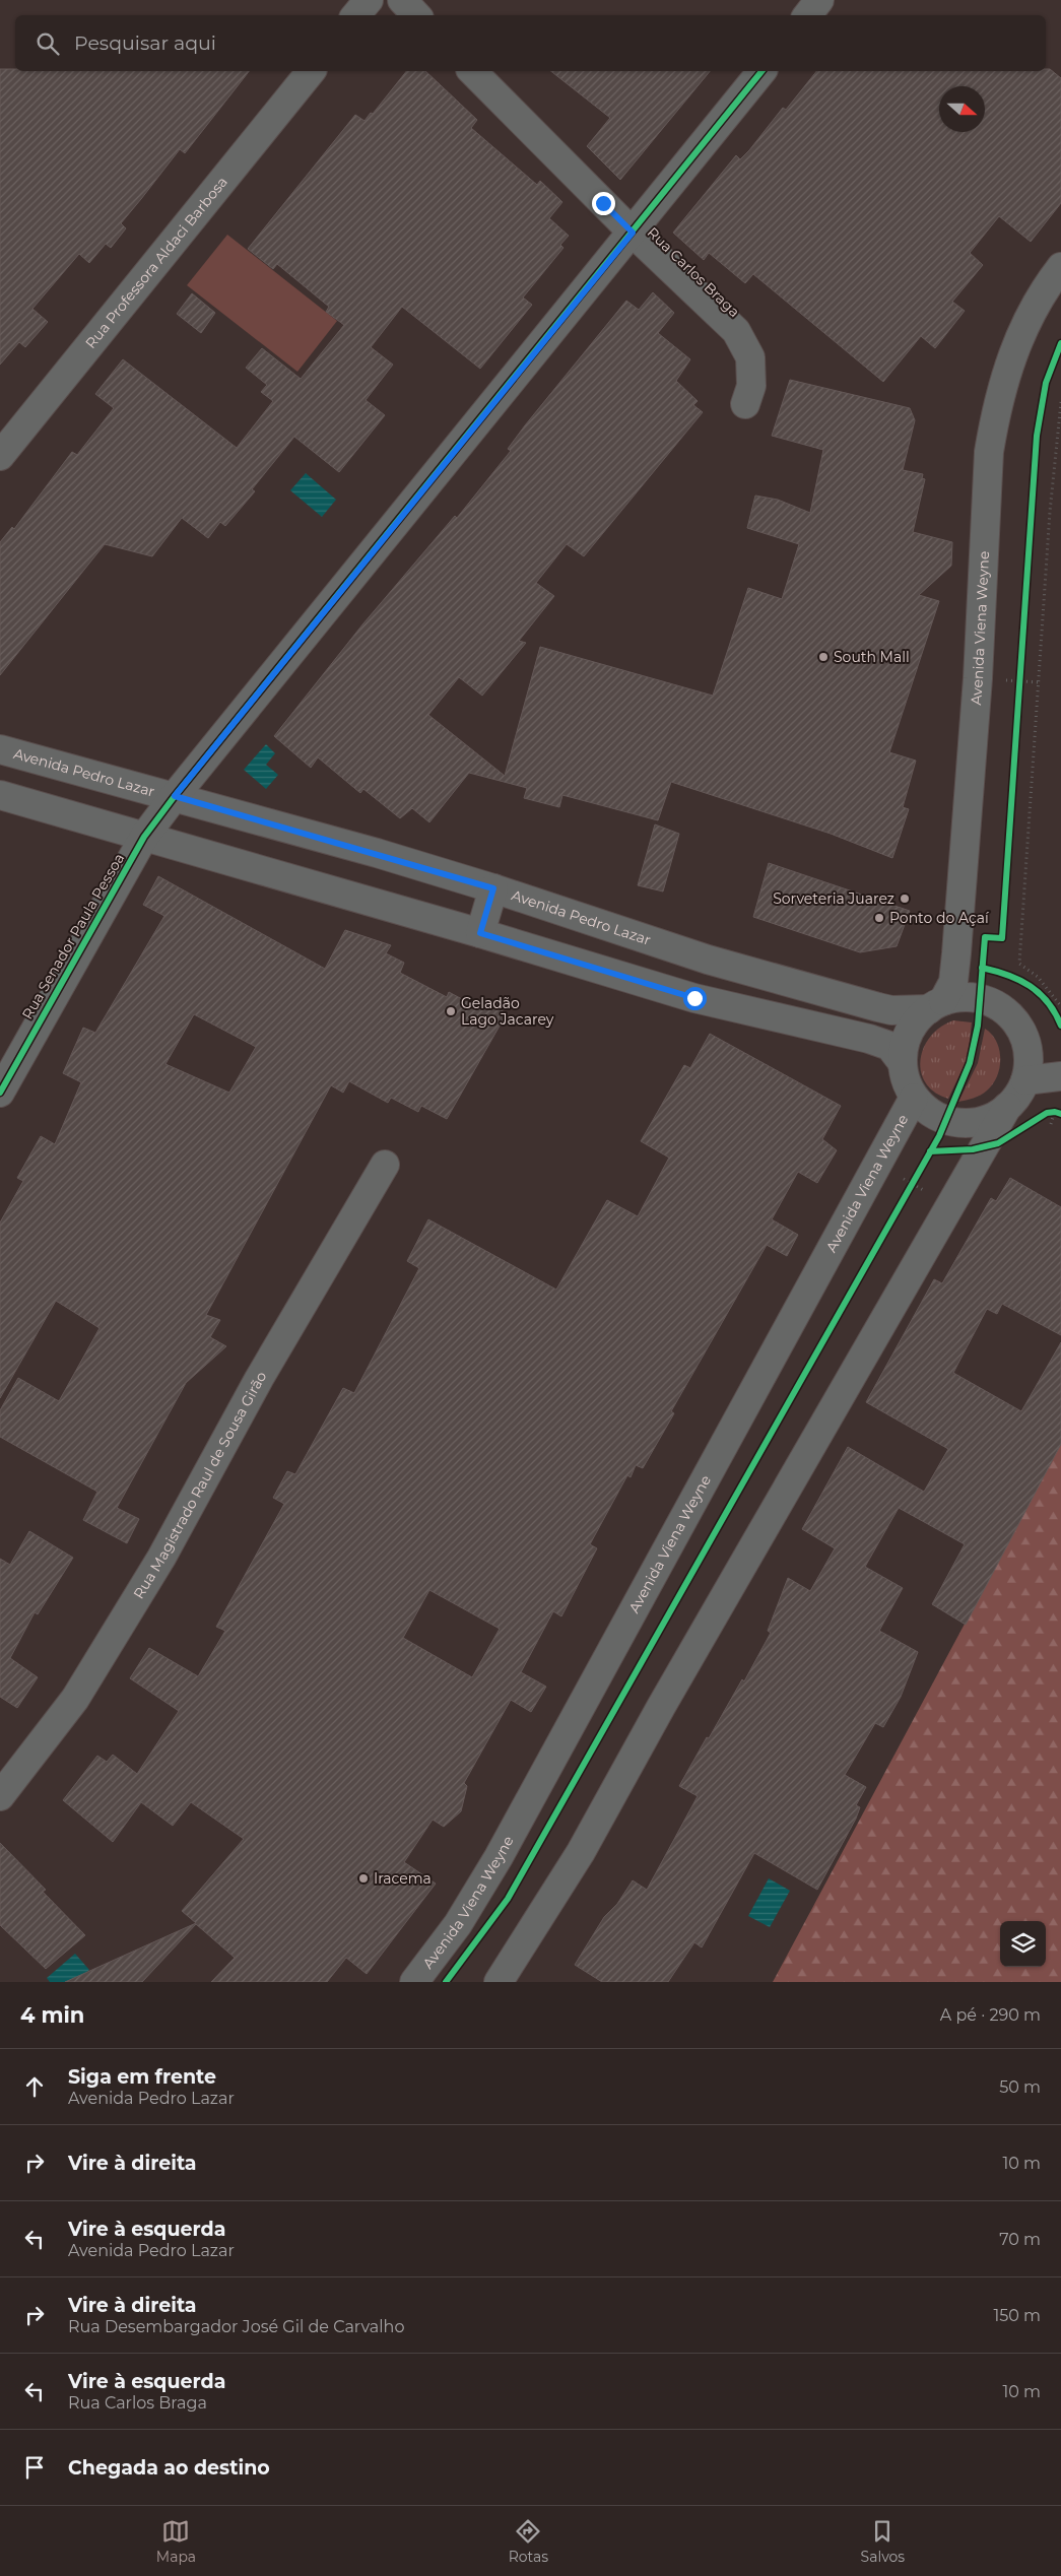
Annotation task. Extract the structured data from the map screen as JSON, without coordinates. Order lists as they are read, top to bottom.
{
  "streets": {
    "street": [
      "Rua Professora Aldaci Barbosa",
      "Rua Carlos Braga",
      "Avenida Viena Weyne",
      "Avenida Pedro Lazar",
      "Rua Senador Paula Pessoa",
      "Rua Magistrado Raul de Sousa Girão"
    ]
  },
  "crossings": [
    ["Rua Carlos Braga", "Rua Senador Paula Pessoa"],
    ["Avenida Viena Weyne", "Avenida Pedro Lazar"],
    ["Avenida Pedro Lazar", "Rua Senador Paula Pessoa"]
  ],
  "places": [
    "South Mall",
    "Sorveteria Juarez",
    "Ponto do Açaí",
    "Geladão Lago Jacarey",
    "Iracema"
  ],
  "north": "right",
  "page": {
    "search": "Pesquisar aqui",
    "heading": ["4 min", "A pé · 290 m"],
    "list": [
      ["Siga em frente", "Avenida Pedro Lazar", "50 m"],
      ["Vire à direita", "10 m"],
      ["Vire à esquerda", "Avenida Pedro Lazar", "70 m"],
      ["Vire à direita", "Rua Desembargador José Gil de Carvalho", "150 m"],
      ["Vire à esquerda", "Rua Carlos Braga", "10 m"],
      "Chegada ao destino"
    ],
    "nav": ["Mapa", "Rotas", "Salvos"]
  }
}
